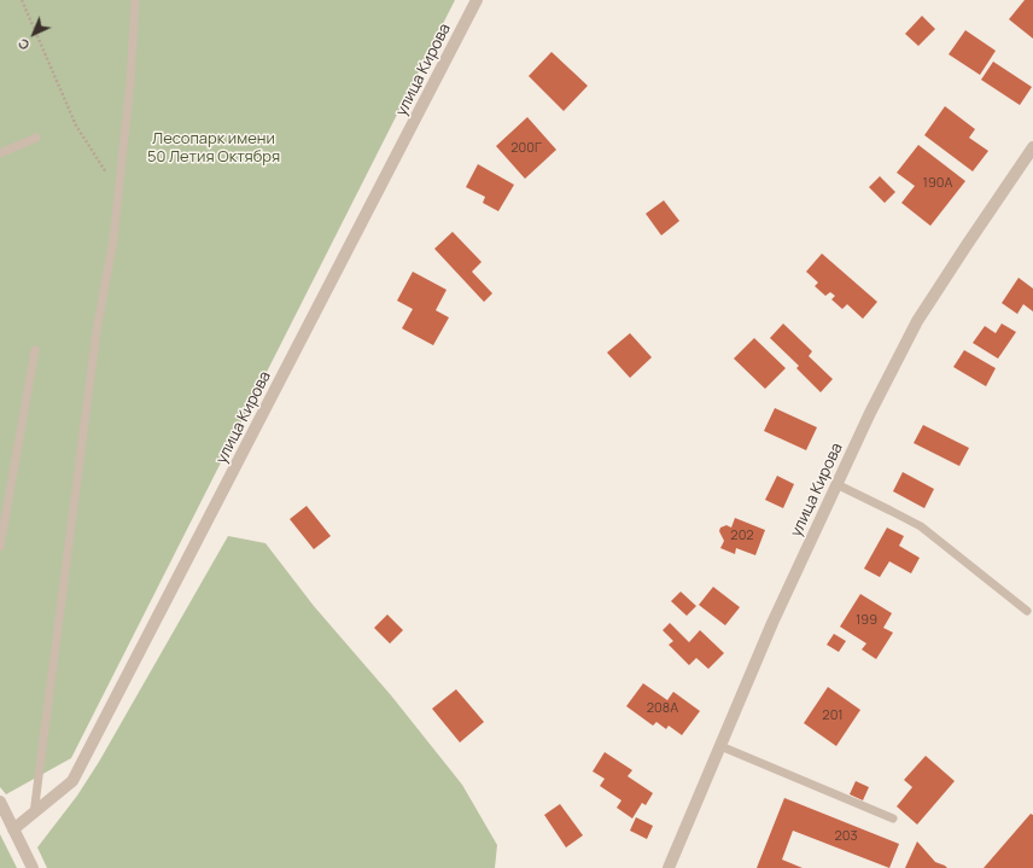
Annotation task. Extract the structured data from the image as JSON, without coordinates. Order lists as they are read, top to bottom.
{
  "streets": {
    "street": ["улица Кирова"]
  },
  "parks": ["Лесопарк имени 50 Летия Октября"],
  "house_numbers": [
    "200Г",
    "190А",
    "202",
    "199",
    "208А",
    "201",
    "203"
  ],
  "north": "bottom left"
}
